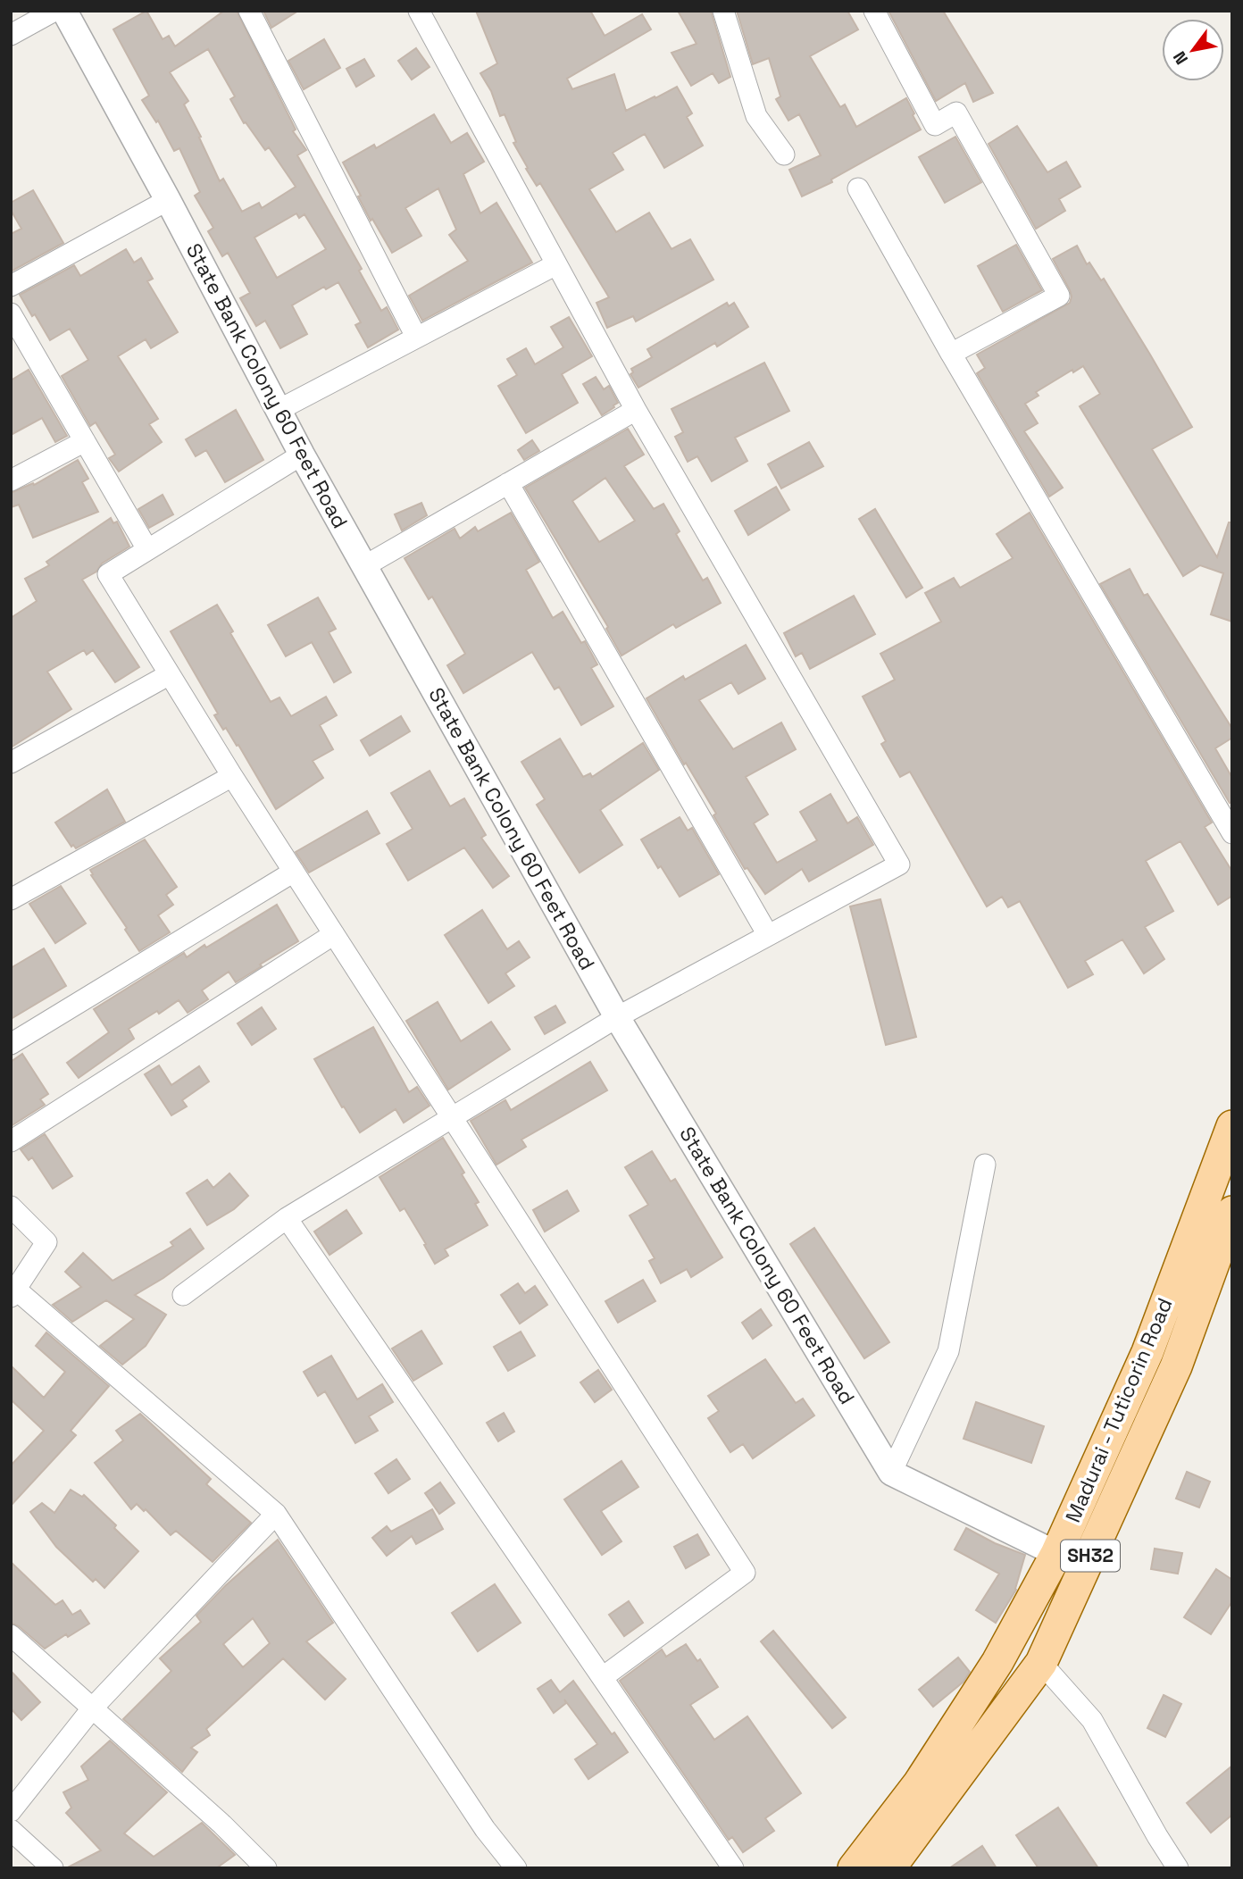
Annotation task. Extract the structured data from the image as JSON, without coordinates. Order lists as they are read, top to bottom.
{
  "streets": {
    "main road": ["Madurai - Tuticorin Road", "SH32"],
    "street": ["State Bank Colony 60 Feet Road"]
  },
  "north": "bottom left"
}
